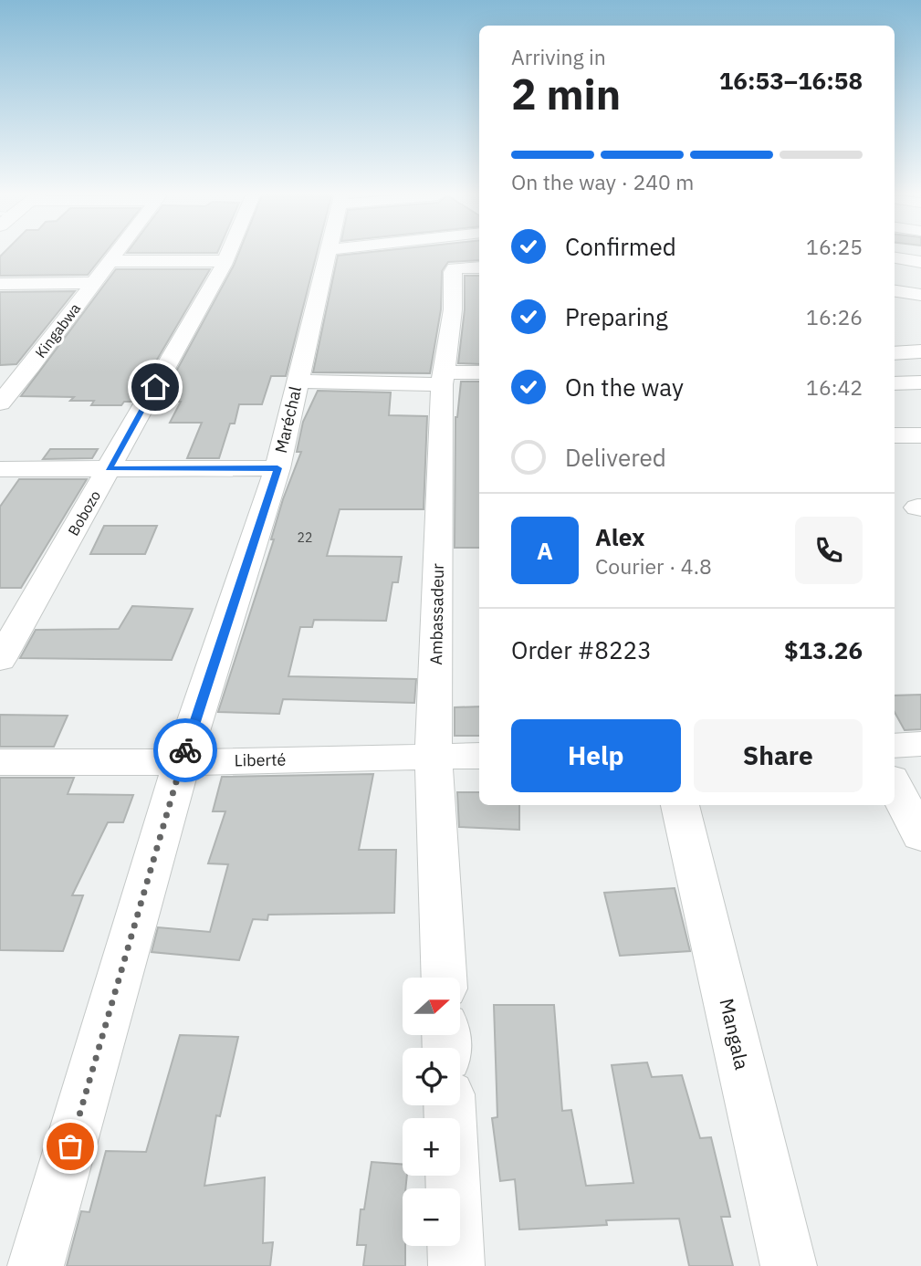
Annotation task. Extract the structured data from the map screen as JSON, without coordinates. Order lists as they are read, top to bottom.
{
  "streets": {
    "street": [
      "Kingabwa",
      "Maréchal",
      "Bobozo",
      "Ambassadeur",
      "Liberté",
      "Mangala"
    ]
  },
  "crossings": [
    ["Maréchal", "Liberté"],
    ["Ambassadeur", "Liberté"]
  ],
  "house_numbers": ["22"],
  "north": "right",
  "page": {
    "heading": ["2 min", "Arriving in", "16:53–16:58"],
    "panel": [
      "Alex",
      "Courier · 4.8",
      "Order #8223",
      "$13.26"
    ],
    "bar": "On the way · 240 m",
    "list": [
      ["Confirmed", "16:25"],
      ["Preparing", "16:26"],
      ["On the way", "16:42"],
      "Delivered"
    ],
    "round": "A",
    "buttons": ["Help", "Share"],
    "map_buttons": ["+", "−"]
  }
}
